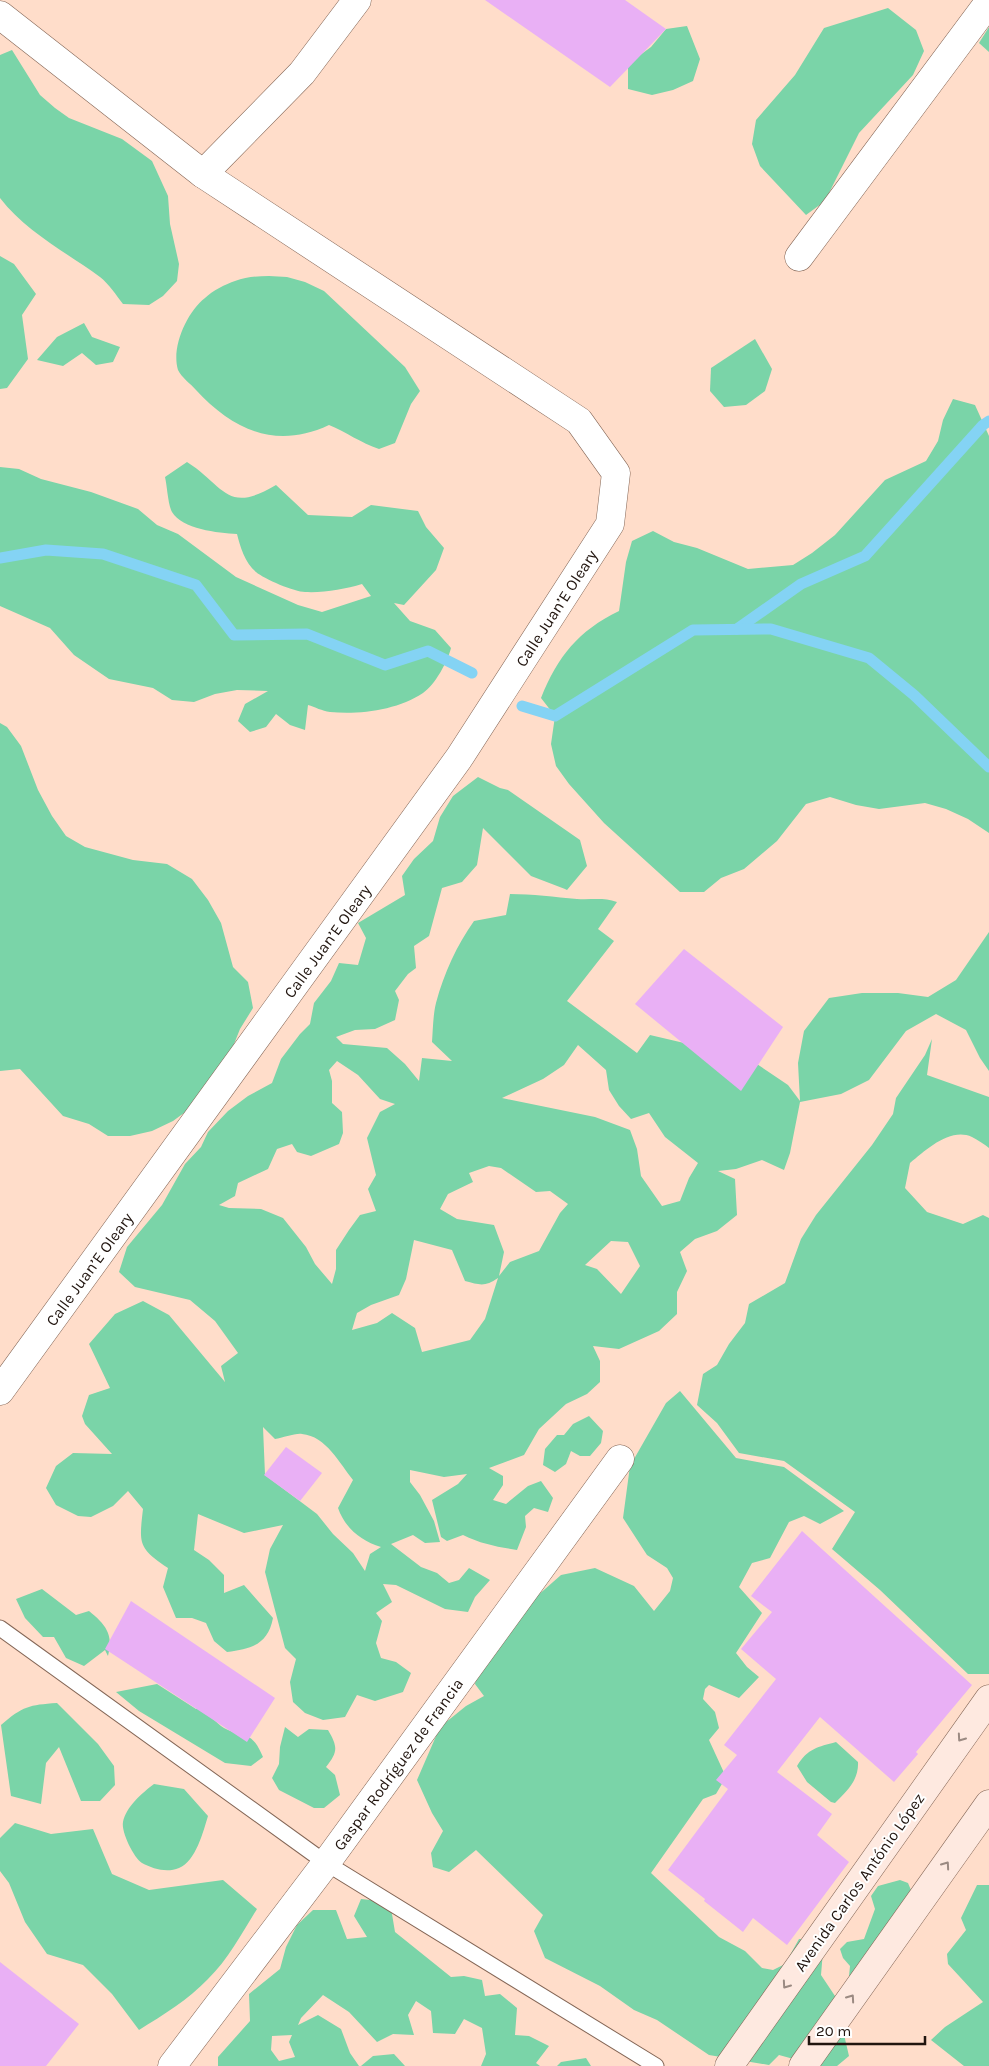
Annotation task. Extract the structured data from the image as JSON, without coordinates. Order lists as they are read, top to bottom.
{
  "streets": {
    "main road": ["Avenida Carlos António López"],
    "street": ["Calle Juan’E Oleary", "Gaspar Rodríguez de Francia"]
  },
  "scale_bar": "20 m"
}
